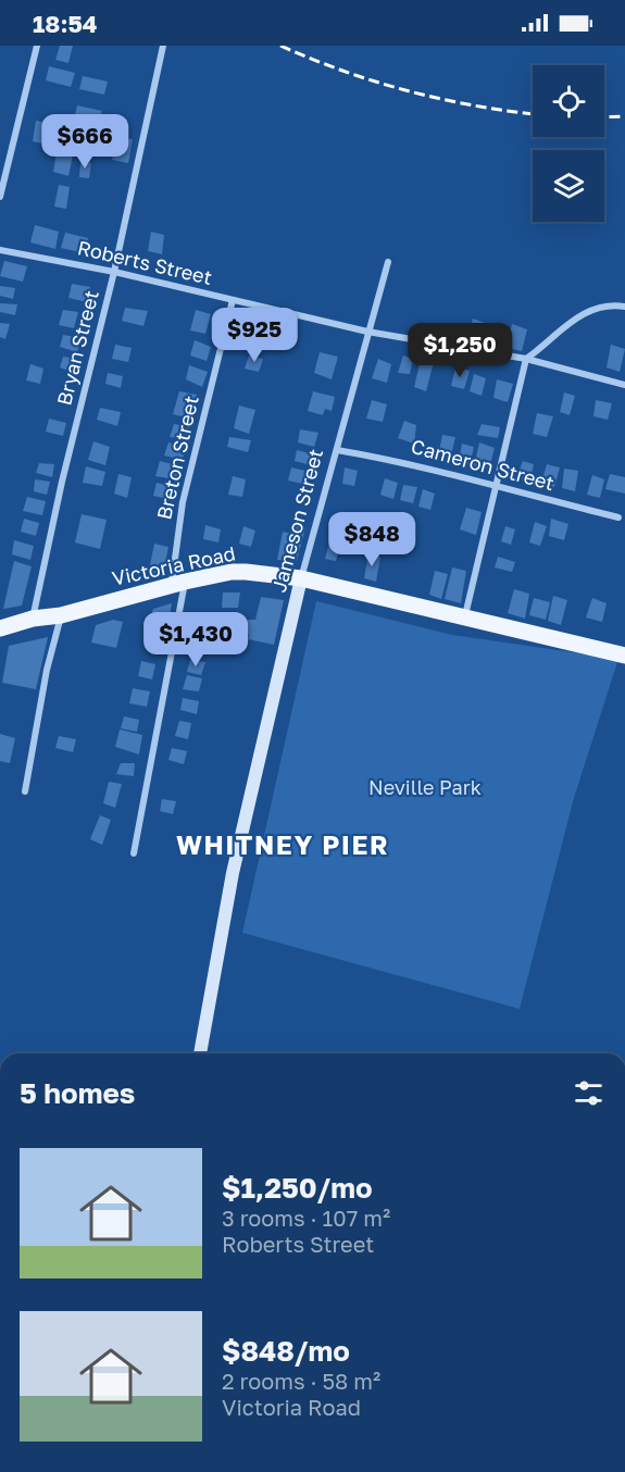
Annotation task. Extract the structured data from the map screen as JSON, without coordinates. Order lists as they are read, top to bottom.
{
  "streets": {
    "main road": ["Victoria Road"],
    "street": [
      "Roberts Street",
      "Bryan Street",
      "Breton Street",
      "Cameron Street",
      "Jameson Street"
    ]
  },
  "crossings": [
    ["Roberts Street", "Bryan Street"],
    ["Roberts Street", "Breton Street"],
    ["Roberts Street", "Jameson Street"],
    ["Bryan Street", "Victoria Road"],
    ["Breton Street", "Victoria Road"],
    ["Cameron Street", "Jameson Street"],
    ["Jameson Street", "Victoria Road"]
  ],
  "districts": ["WHITNEY PIER"],
  "parks": ["Neville Park"],
  "page": {
    "status": "18:54",
    "price": [
      "$666",
      "$925",
      "$1,250",
      "$848",
      "$1,430"
    ],
    "heading": "5 homes",
    "list": [
      {
        "name": "$1,250/mo",
        "note": "3 rooms · 107 m² · Roberts Street"
      },
      {
        "name": "$848/mo",
        "note": "2 rooms · 58 m² · Victoria Road"
      }
    ]
  }
}
